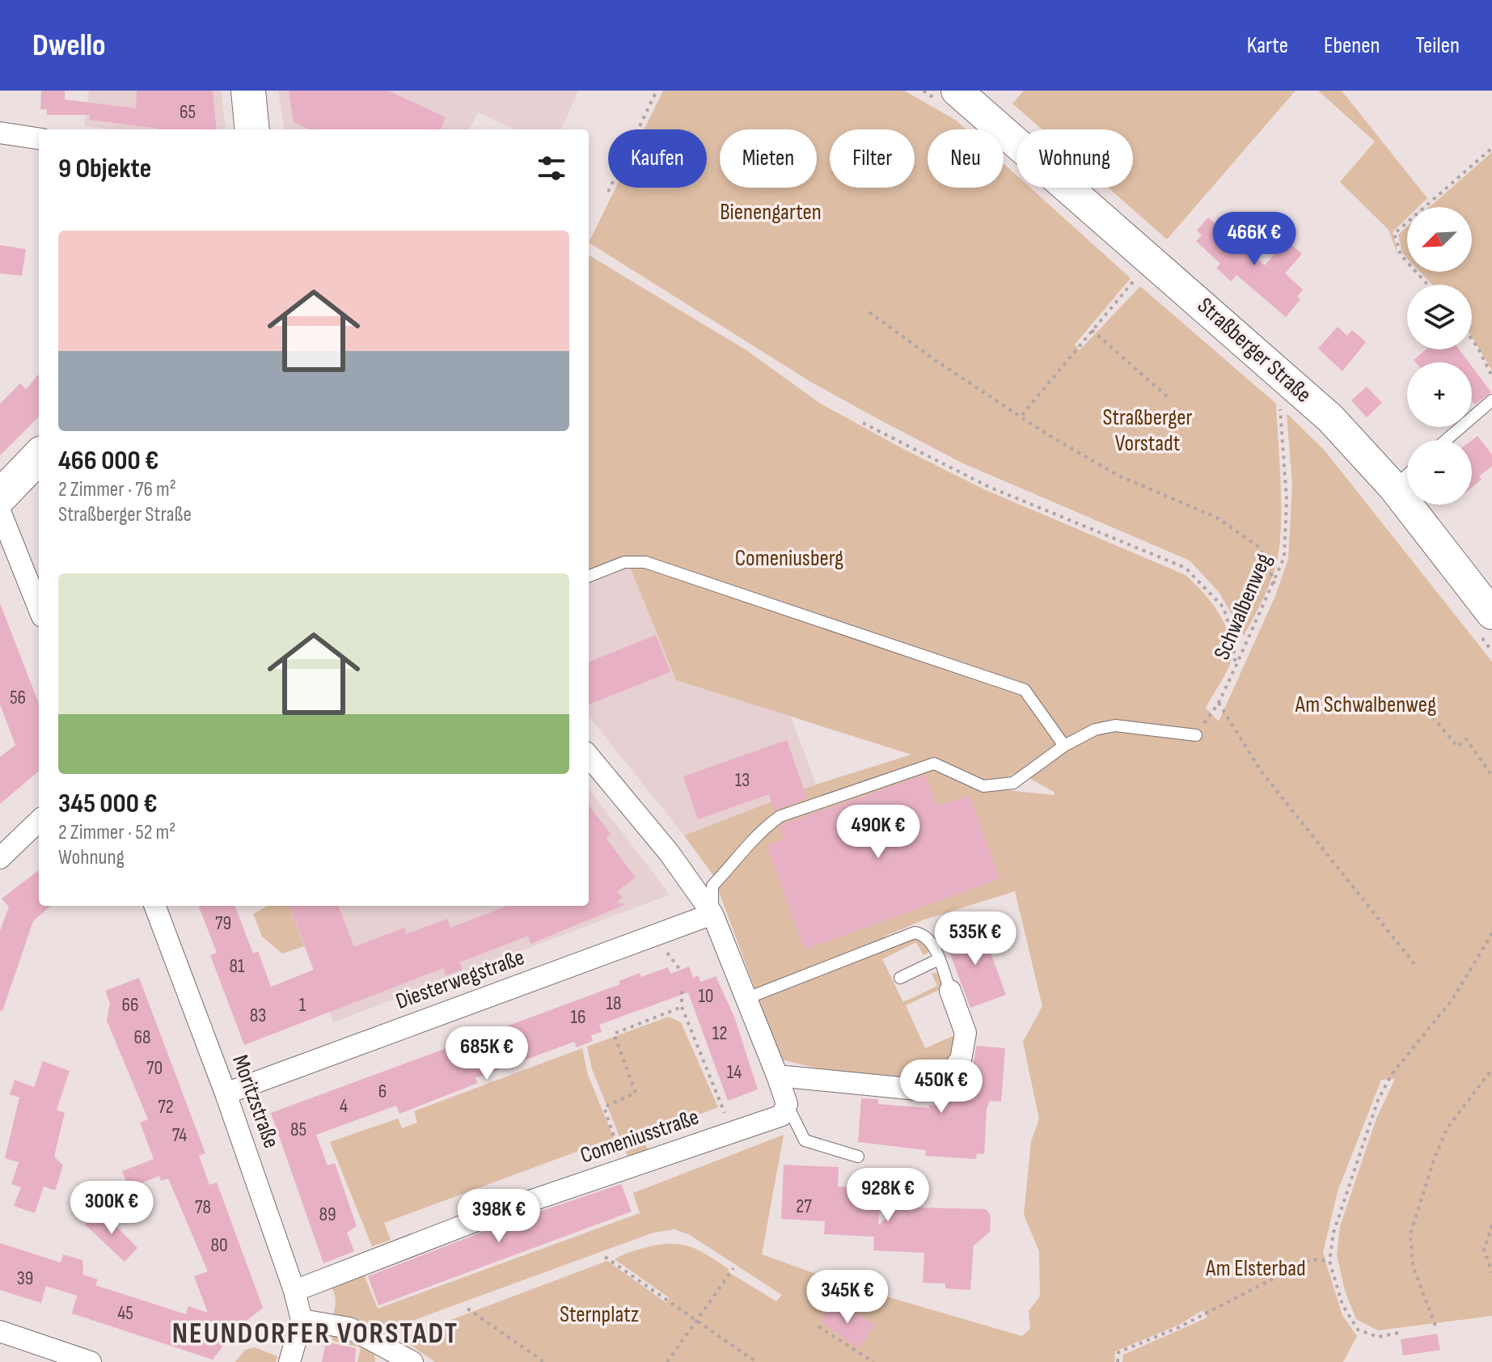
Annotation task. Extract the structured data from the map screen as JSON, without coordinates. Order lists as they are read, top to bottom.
{
  "streets": {
    "main road": ["Straßberger Straße"],
    "street": ["Diesterwegstraße", "Moritzstraße", "Comeniusstraße"],
    "path": ["Schwalbenweg"]
  },
  "crossings": [
    ["Diesterwegstraße", "Moritzstraße"],
    ["Moritzstraße", "Comeniusstraße"]
  ],
  "districts": ["NEUNDORFER VORSTADT"],
  "parks": [
    "Bienengarten",
    "Straßberger Vorstadt",
    "Comeniusberg",
    "Am Schwalbenweg",
    "Am Elsterbad",
    "Sternplatz"
  ],
  "house_numbers": [
    "65",
    "56",
    "13",
    "79",
    "81",
    "10",
    "18",
    "66",
    "1",
    "83",
    "16",
    "12",
    "68",
    "70",
    "14",
    "6",
    "4",
    "72",
    "85",
    "74",
    "27",
    "78",
    "89",
    "80",
    "39",
    "45"
  ],
  "north": "bottom left",
  "page": {
    "header": "Dwello",
    "nav": ["Karte", "Ebenen", "Teilen"],
    "chip": [
      "Kaufen",
      "Mieten",
      "Filter",
      "Neu",
      "Wohnung"
    ],
    "heading": "9 Objekte",
    "map_buttons": ["+", "−"],
    "list": [
      {
        "name": "466 000 €",
        "note": "2 Zimmer · 76 m² · Straßberger Straße"
      },
      {
        "name": "345 000 €",
        "note": "2 Zimmer · 52 m² · Wohnung"
      }
    ],
    "price": [
      "466K €",
      "490K €",
      "535K €",
      "685K €",
      "450K €",
      "928K €",
      "300K €",
      "398K €",
      "345K €"
    ]
  }
}
